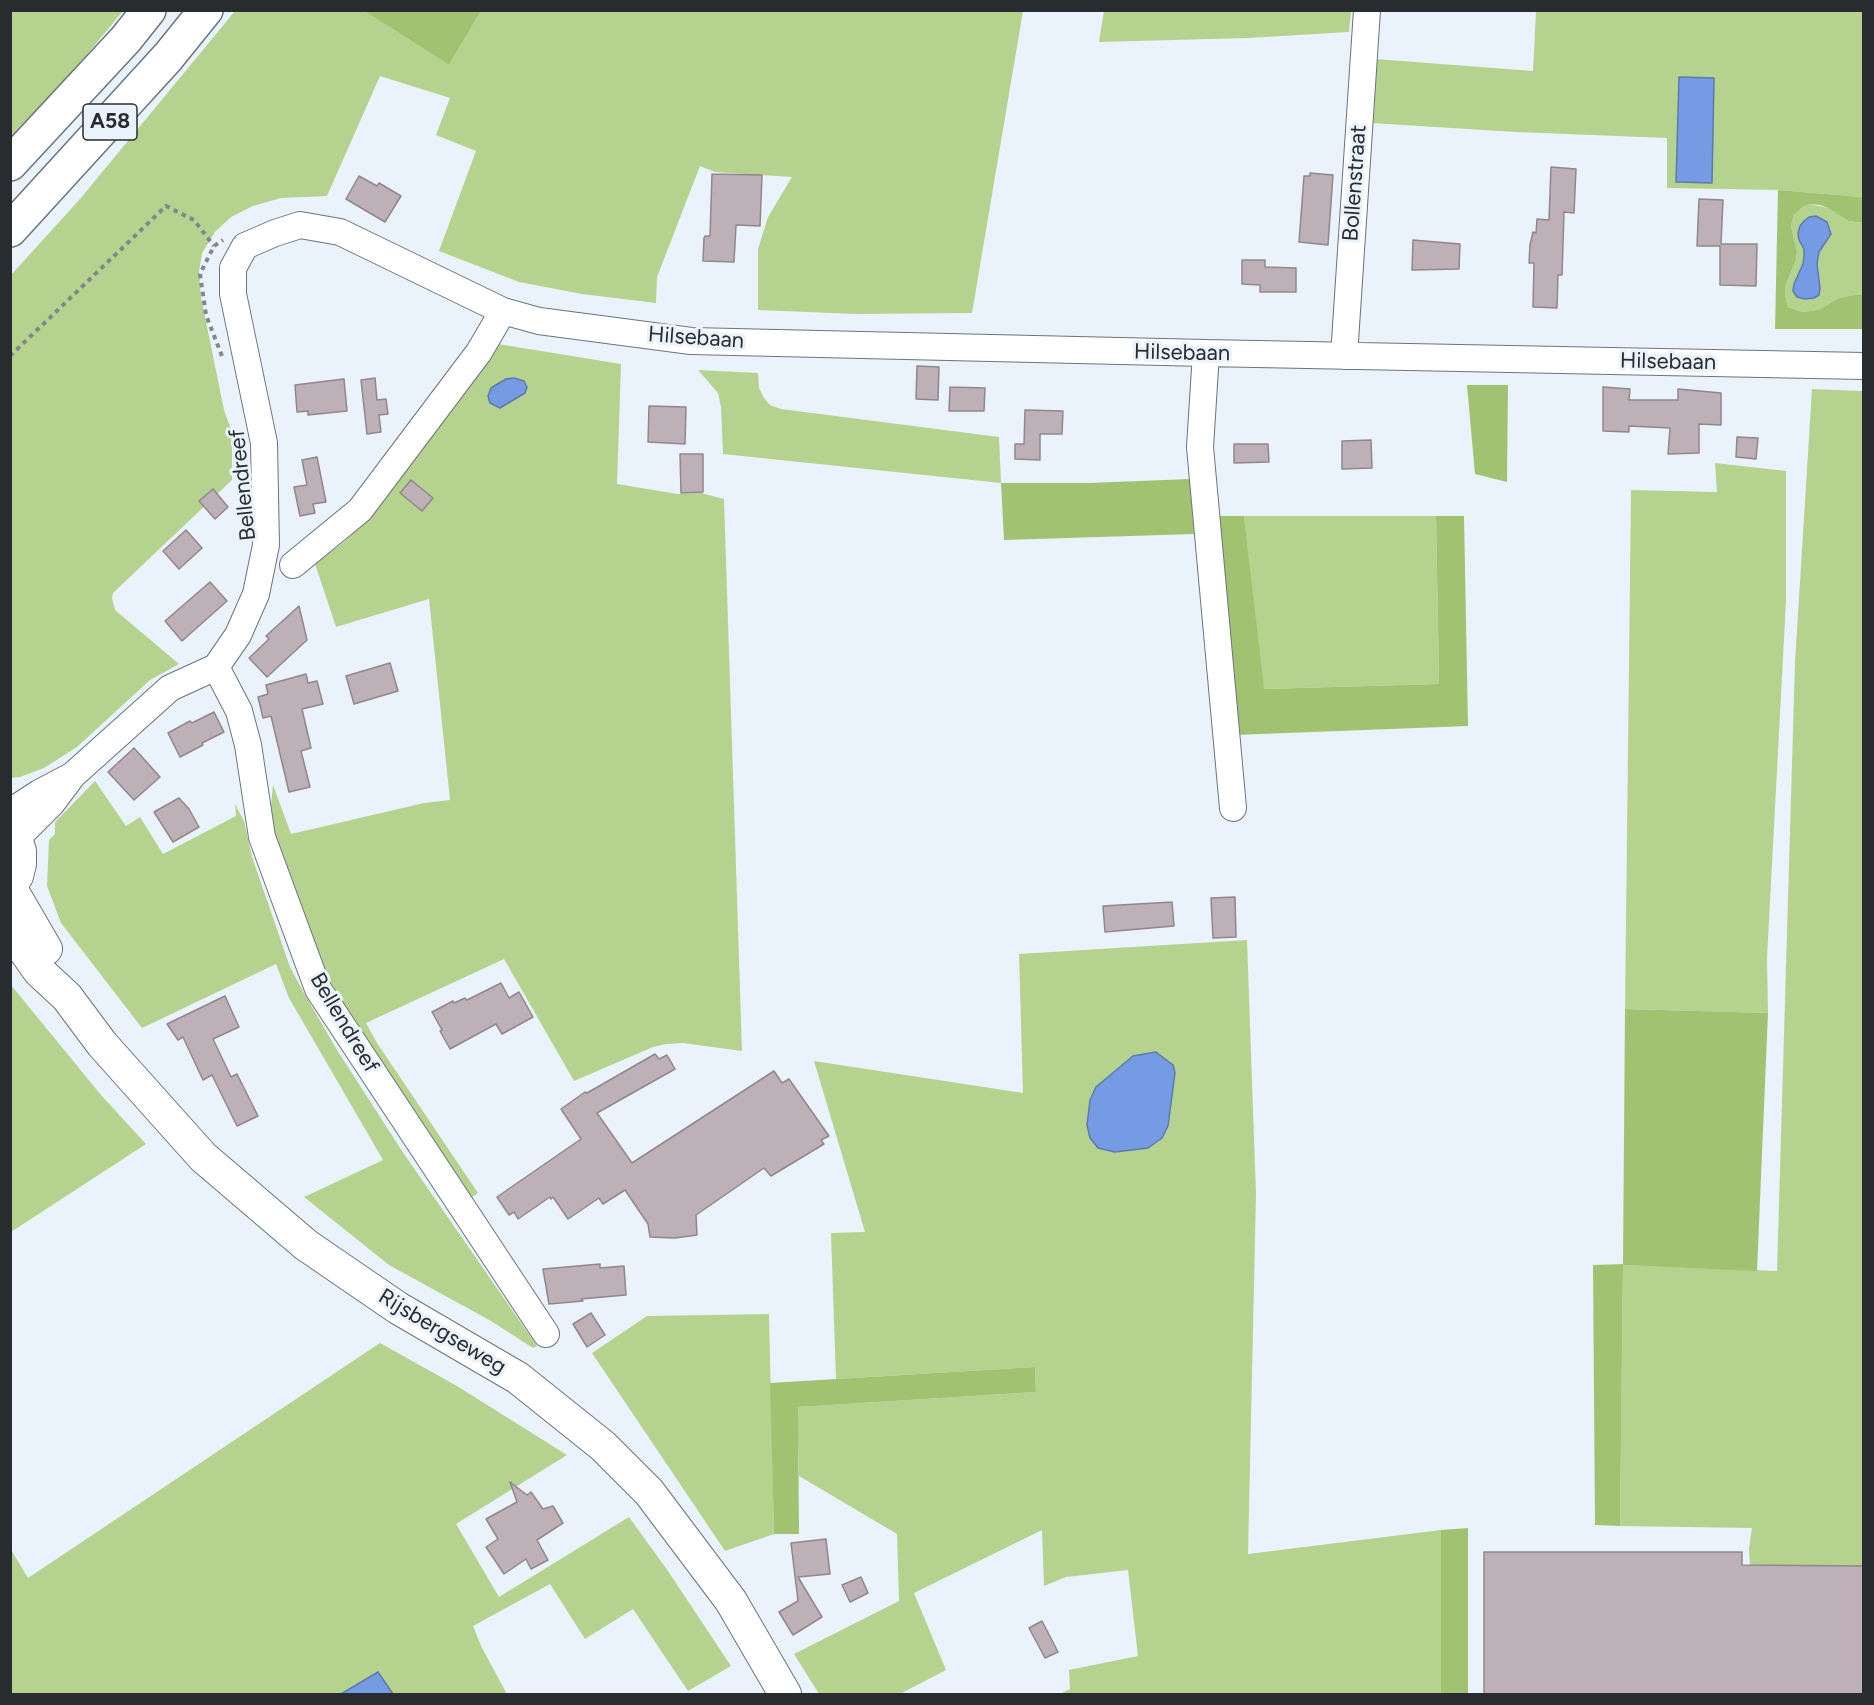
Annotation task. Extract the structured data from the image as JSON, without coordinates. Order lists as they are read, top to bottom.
{
  "streets": {
    "highway": ["A58"],
    "main road": ["Rijsbergseweg"],
    "street": ["Bollenstraat", "Hilsebaan", "Bellendreef"]
  },
  "crossings": [
    ["Bollenstraat", "Hilsebaan"],
    ["Hilsebaan", "Bellendreef"]
  ]
}
